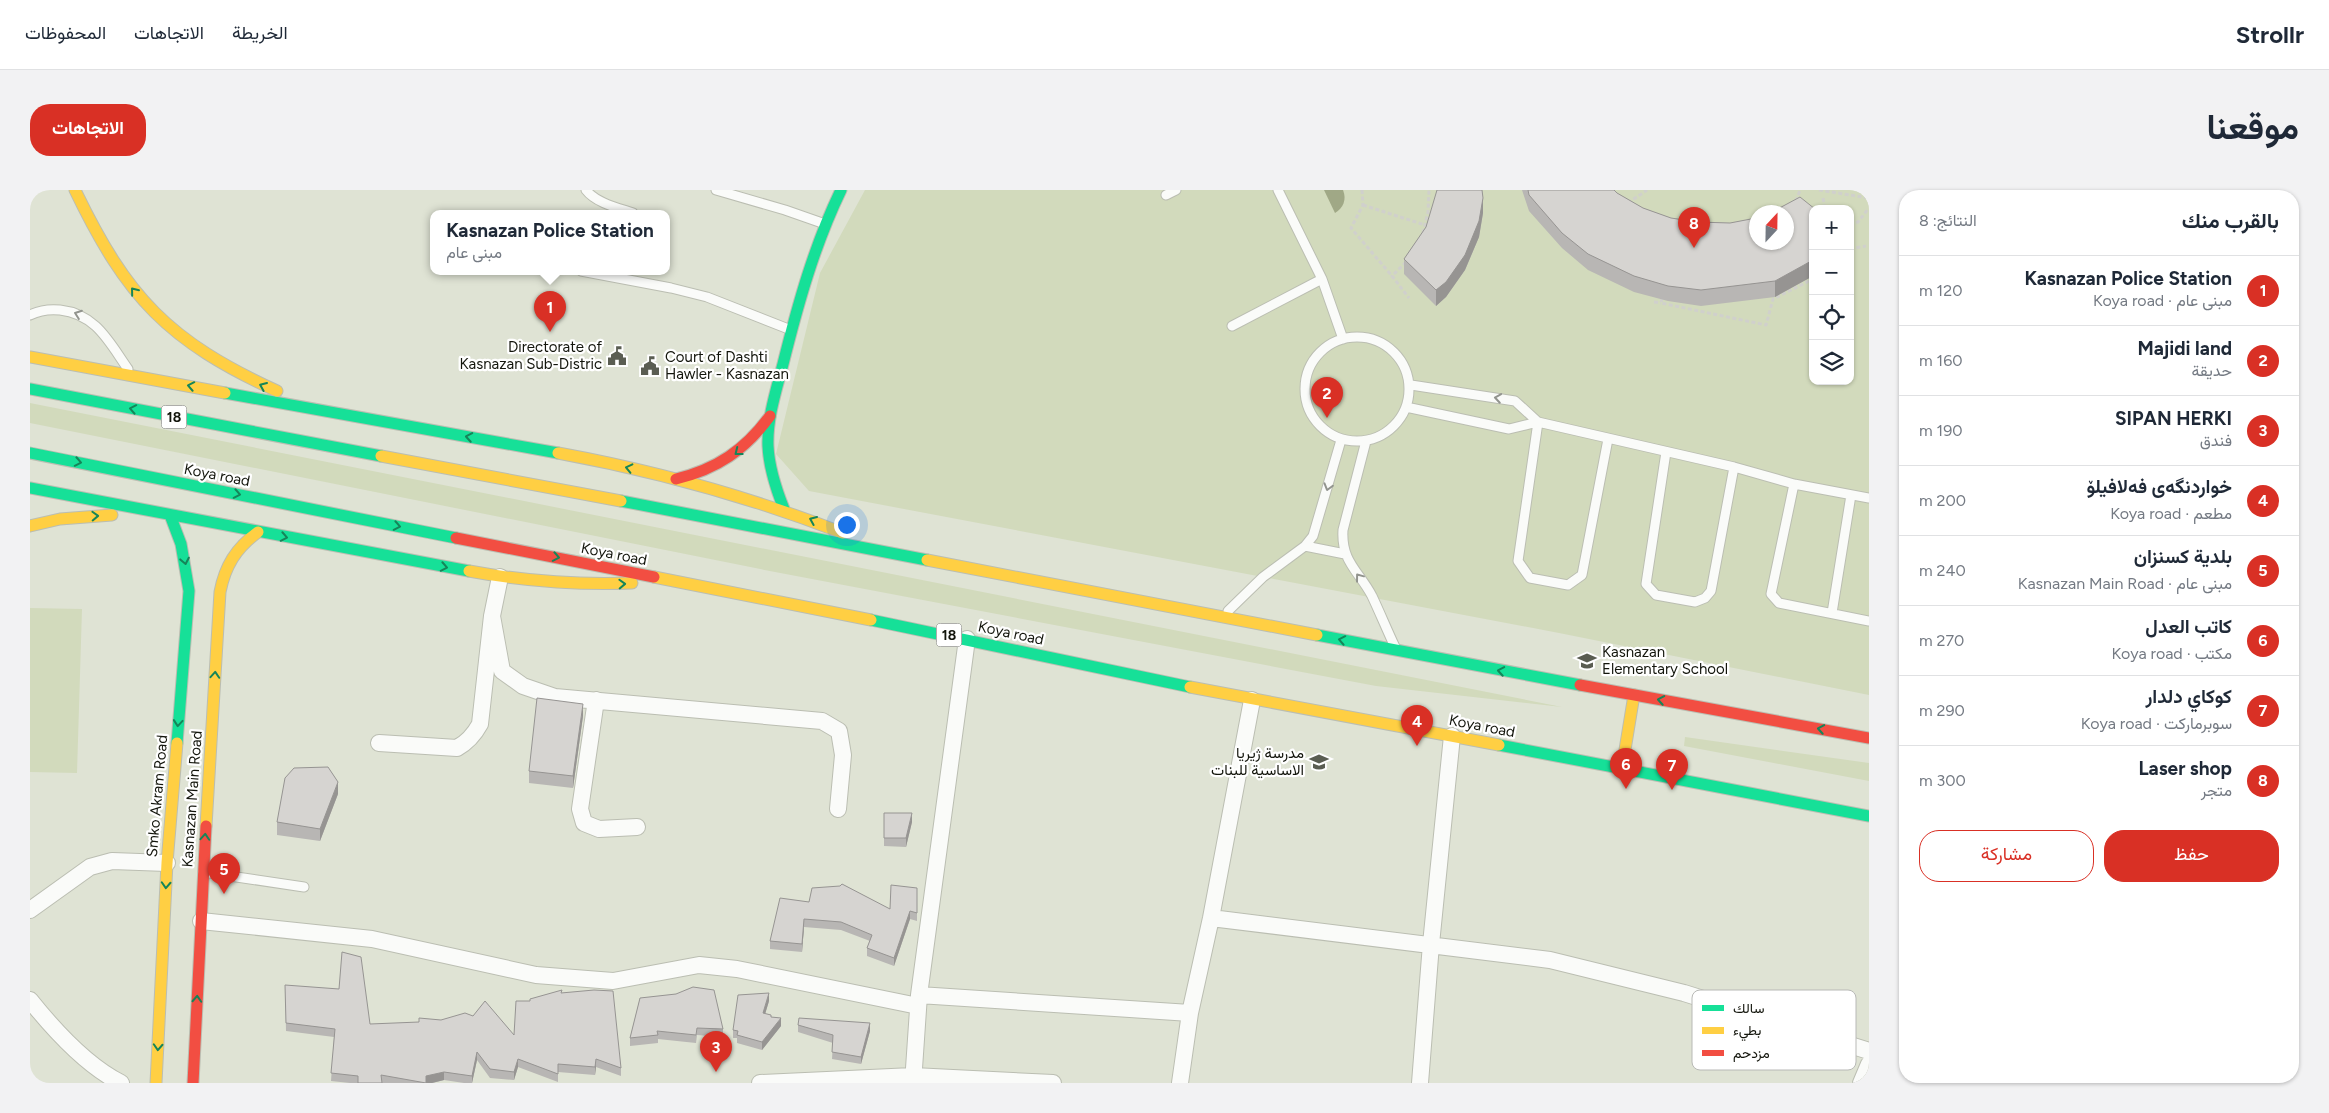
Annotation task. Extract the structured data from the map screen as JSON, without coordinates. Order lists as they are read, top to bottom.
{
  "streets": {
    "main road": [
      "18",
      "Koya road",
      "Smko Akram Road",
      "Kasnazan Main Road"
    ]
  },
  "one_way": ["Smko Akram Road", "Kasnazan Main Road"],
  "places": {
    "public building": ["Directorate of Kasnazan Sub-Distric", "Court of Dashti Hawler - Kasnazan"],
    "school or university": ["Kasnazan Elementary School", "مدرسة ژيريا الاساسية للبنات"]
  },
  "legend": ["سالك", "بطيء", "مزدحم"],
  "north": "top",
  "page": {
    "header": "Strollr",
    "nav": ["الخريطة", "الاتجاهات", "المحفوظات"],
    "title": "موقعنا",
    "buttons": [
      "الاتجاهات",
      ["حفظ", "مشاركة"]
    ],
    "heading": ["بالقرب منك", "النتائج: 8"],
    "map_buttons": ["+", "−"],
    "pins": [
      "8",
      "1",
      "2",
      "4",
      "6",
      "7",
      "5",
      "3"
    ],
    "popup": ["Kasnazan Police Station", "مبنى عام"],
    "list": [
      {
        "mark": "1",
        "name": "Kasnazan Police Station",
        "note": "مبنى عام · Koya road",
        "value": "120 m"
      },
      {
        "mark": "2",
        "name": "Majidi land",
        "note": "حديقة",
        "value": "160 m"
      },
      {
        "mark": "3",
        "name": "SIPAN HERKI",
        "note": "فندق",
        "value": "190 m"
      },
      {
        "mark": "4",
        "name": "خواردنگەی فەلافیلۆ",
        "note": "مطعم · Koya road",
        "value": "200 m"
      },
      {
        "mark": "5",
        "name": "بلدية كسنزان",
        "note": "مبنى عام · Kasnazan Main Road",
        "value": "240 m"
      },
      {
        "mark": "6",
        "name": "كاتب العدل",
        "note": "مكتب · Koya road",
        "value": "270 m"
      },
      {
        "mark": "7",
        "name": "كوكاي دلدار",
        "note": "سوبرماركت · Koya road",
        "value": "290 m"
      },
      {
        "mark": "8",
        "name": "Laser shop",
        "note": "متجر",
        "value": "300 m"
      }
    ]
  }
}
